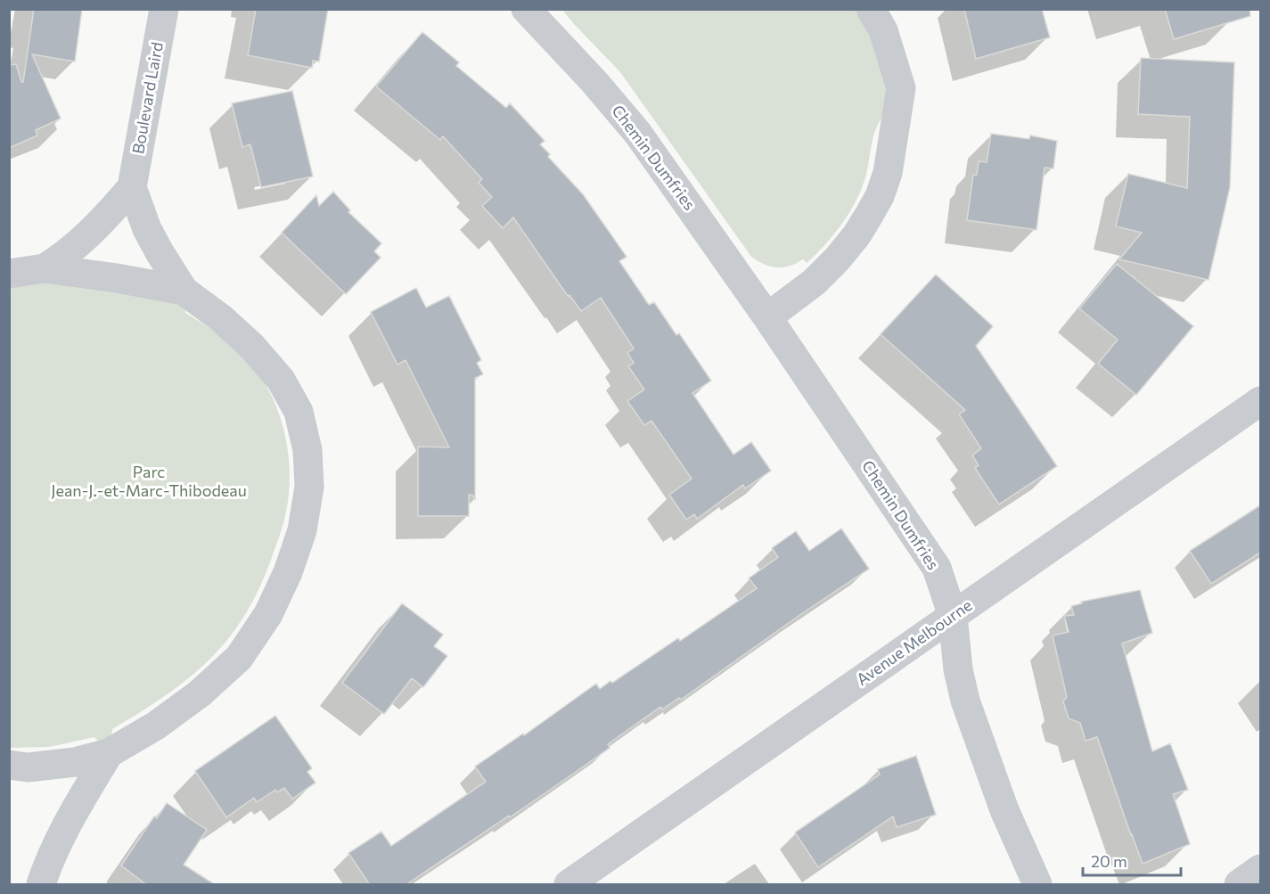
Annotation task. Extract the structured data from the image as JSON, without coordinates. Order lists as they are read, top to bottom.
{
  "streets": {
    "street": ["Boulevard Laird", "Chemin Dumfries", "Avenue Melbourne"]
  },
  "crossings": [
    ["Chemin Dumfries", "Avenue Melbourne"]
  ],
  "parks": ["Parc Jean-J.-et-Marc-Thibodeau"],
  "scale_bar": "20 m"
}
